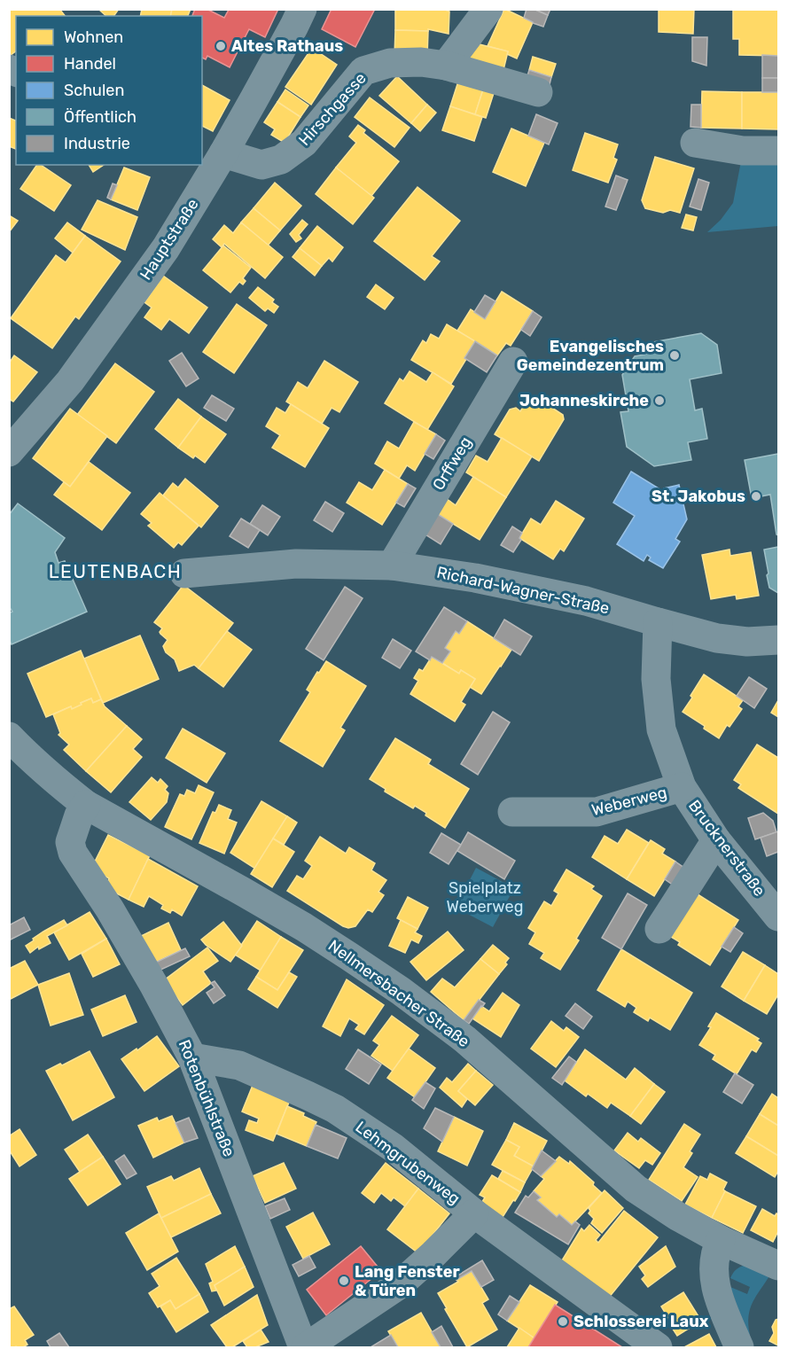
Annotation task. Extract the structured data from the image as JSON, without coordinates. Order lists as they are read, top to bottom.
{
  "streets": {
    "street": [
      "Hirschgasse",
      "Hauptstraße",
      "Orffweg",
      "Richard-Wagner-Straße",
      "Weberweg",
      "Brucknerstraße",
      "Nellmersbacher Straße",
      "Rotenbühlstraße",
      "Lehmgrubenweg"
    ]
  },
  "crossings": [
    ["Hirschgasse", "Hauptstraße"],
    ["Orffweg", "Richard-Wagner-Straße"],
    ["Richard-Wagner-Straße", "Brucknerstraße"],
    ["Weberweg", "Brucknerstraße"],
    ["Nellmersbacher Straße", "Rotenbühlstraße"],
    ["Rotenbühlstraße", "Lehmgrubenweg"]
  ],
  "districts": ["LEUTENBACH"],
  "parks": ["Spielplatz Weberweg"],
  "places": [
    "Altes Rathaus",
    "Evangelisches Gemeindezentrum",
    "Johanneskirche",
    "St. Jakobus",
    "Lang Fenster & Türen",
    "Schlosserei Laux"
  ],
  "legend": [
    "Wohnen",
    "Handel",
    "Schulen",
    "Öffentlich",
    "Industrie"
  ]
}
